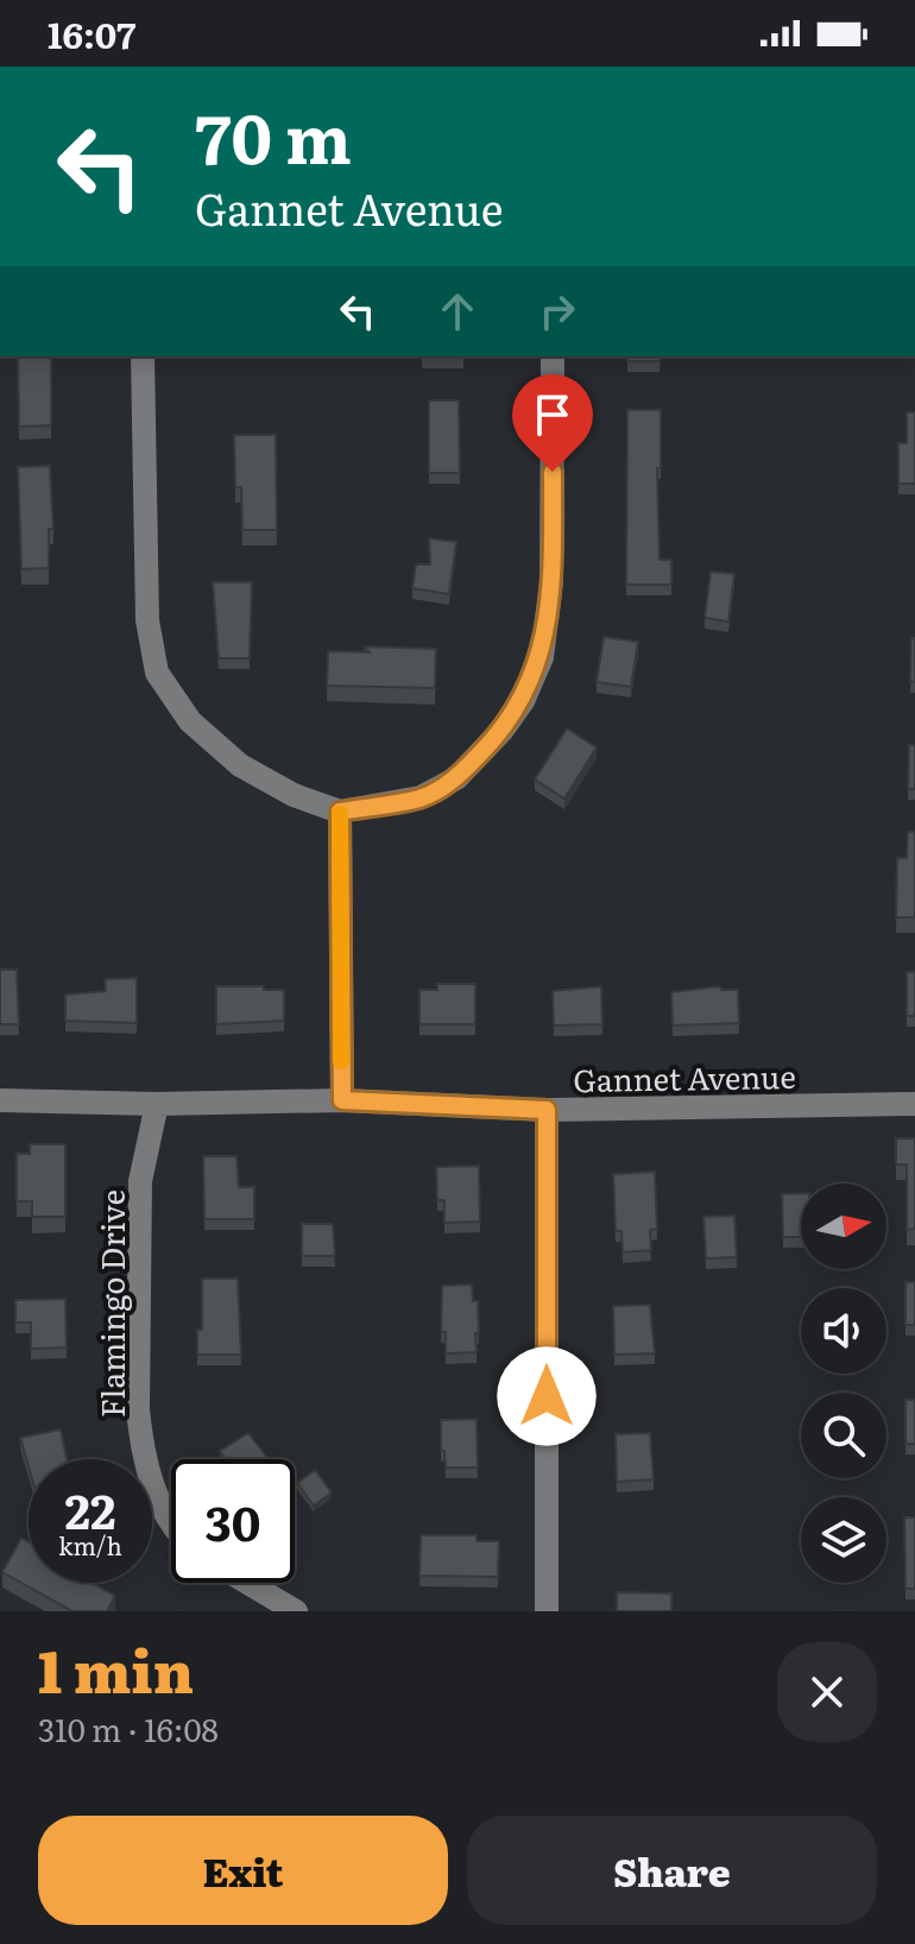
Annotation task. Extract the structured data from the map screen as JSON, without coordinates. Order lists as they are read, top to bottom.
{
  "streets": {
    "street": ["Gannet Avenue", "Flamingo Drive"]
  },
  "crossings": [
    ["Gannet Avenue", "Flamingo Drive"]
  ],
  "north": "right",
  "page": {
    "status": "16:07",
    "turn": ["70 m", "Gannet Avenue"],
    "speed": "22 km/h",
    "limit": "30",
    "heading": ["1 min", "310 m · 16:08"],
    "buttons": ["Exit", "Share"]
  }
}
